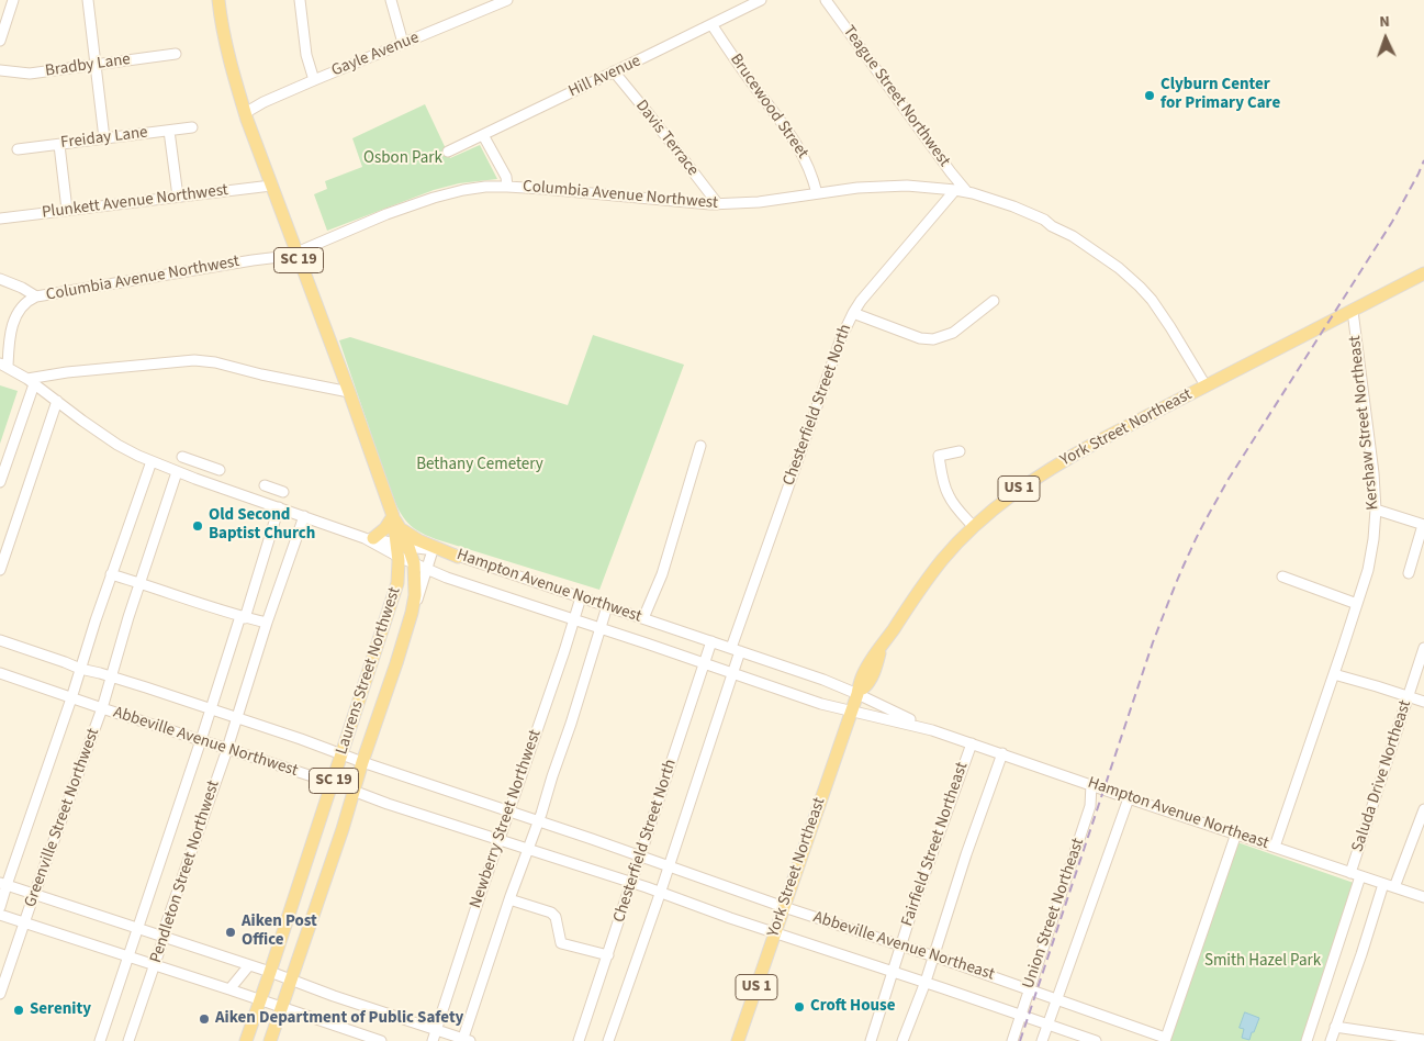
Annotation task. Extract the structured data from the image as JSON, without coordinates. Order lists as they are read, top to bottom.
{
  "streets": {
    "main road": [
      "SC 19",
      "York Street Northeast",
      "US 1",
      "Laurens Street Northwest"
    ],
    "street": [
      "Gayle Avenue",
      "Bradby Lane",
      "Hill Avenue",
      "Teague Street Northwest",
      "Brucewood Street",
      "Freiday Lane",
      "Davis Terrace",
      "Columbia Avenue Northwest",
      "Plunkett Avenue Northwest",
      "Chesterfield Street North",
      "Kershaw Street Northeast",
      "Hampton Avenue Northwest",
      "Abbeville Avenue Northwest",
      "Saluda Drive Northeast",
      "Hampton Avenue Northeast",
      "Greenville Street Northwest",
      "Newberry Street Northwest",
      "Fairfield Street Northeast",
      "Pendleton Street Northwest",
      "Union Street Northeast",
      "Abbeville Avenue Northeast"
    ]
  },
  "crossings": [
    ["Gayle Avenue", "Laurens Street Northwest"],
    ["Hill Avenue", "Brucewood Street"],
    ["Hill Avenue", "Davis Terrace"],
    ["Teague Street Northwest", "Columbia Avenue Northwest"],
    ["Brucewood Street", "Columbia Avenue Northwest"],
    ["Davis Terrace", "Columbia Avenue Northwest"],
    ["Columbia Avenue Northwest", "Chesterfield Street North"],
    ["Columbia Avenue Northwest", "York Street Northeast"],
    ["Columbia Avenue Northwest", "Hampton Avenue Northwest"],
    ["Columbia Avenue Northwest", "Laurens Street Northwest"],
    ["Plunkett Avenue Northwest", "Laurens Street Northwest"],
    ["Chesterfield Street North", "Hampton Avenue Northwest"],
    ["Chesterfield Street North", "Abbeville Avenue Northwest"],
    ["Chesterfield Street North", "Hampton Avenue Northeast"],
    ["Chesterfield Street North", "Abbeville Avenue Northeast"],
    ["Kershaw Street Northeast", "York Street Northeast"],
    ["York Street Northeast", "Hampton Avenue Northeast"],
    ["York Street Northeast", "Abbeville Avenue Northeast"],
    ["Hampton Avenue Northwest", "Laurens Street Northwest"],
    ["Hampton Avenue Northwest", "Hampton Avenue Northeast"],
    ["Hampton Avenue Northwest", "Greenville Street Northwest"],
    ["Hampton Avenue Northwest", "Newberry Street Northwest"],
    ["Hampton Avenue Northwest", "Pendleton Street Northwest"],
    ["Laurens Street Northwest", "Abbeville Avenue Northwest"],
    ["Abbeville Avenue Northwest", "Greenville Street Northwest"],
    ["Abbeville Avenue Northwest", "Newberry Street Northwest"],
    ["Abbeville Avenue Northwest", "Pendleton Street Northwest"],
    ["Abbeville Avenue Northwest", "Abbeville Avenue Northeast"],
    ["Saluda Drive Northeast", "Hampton Avenue Northeast"],
    ["Hampton Avenue Northeast", "Fairfield Street Northeast"],
    ["Hampton Avenue Northeast", "Union Street Northeast"],
    ["Fairfield Street Northeast", "Abbeville Avenue Northeast"],
    ["Union Street Northeast", "Abbeville Avenue Northeast"]
  ],
  "parks": ["Osbon Park", "Bethany Cemetery", "Smith Hazel Park"],
  "places": [
    "Clyburn Center for Primary Care",
    "Old Second Baptist Church",
    "Aiken Post Office",
    "Croft House",
    "Serenity",
    "Aiken Department of Public Safety"
  ],
  "north": "top"
}
